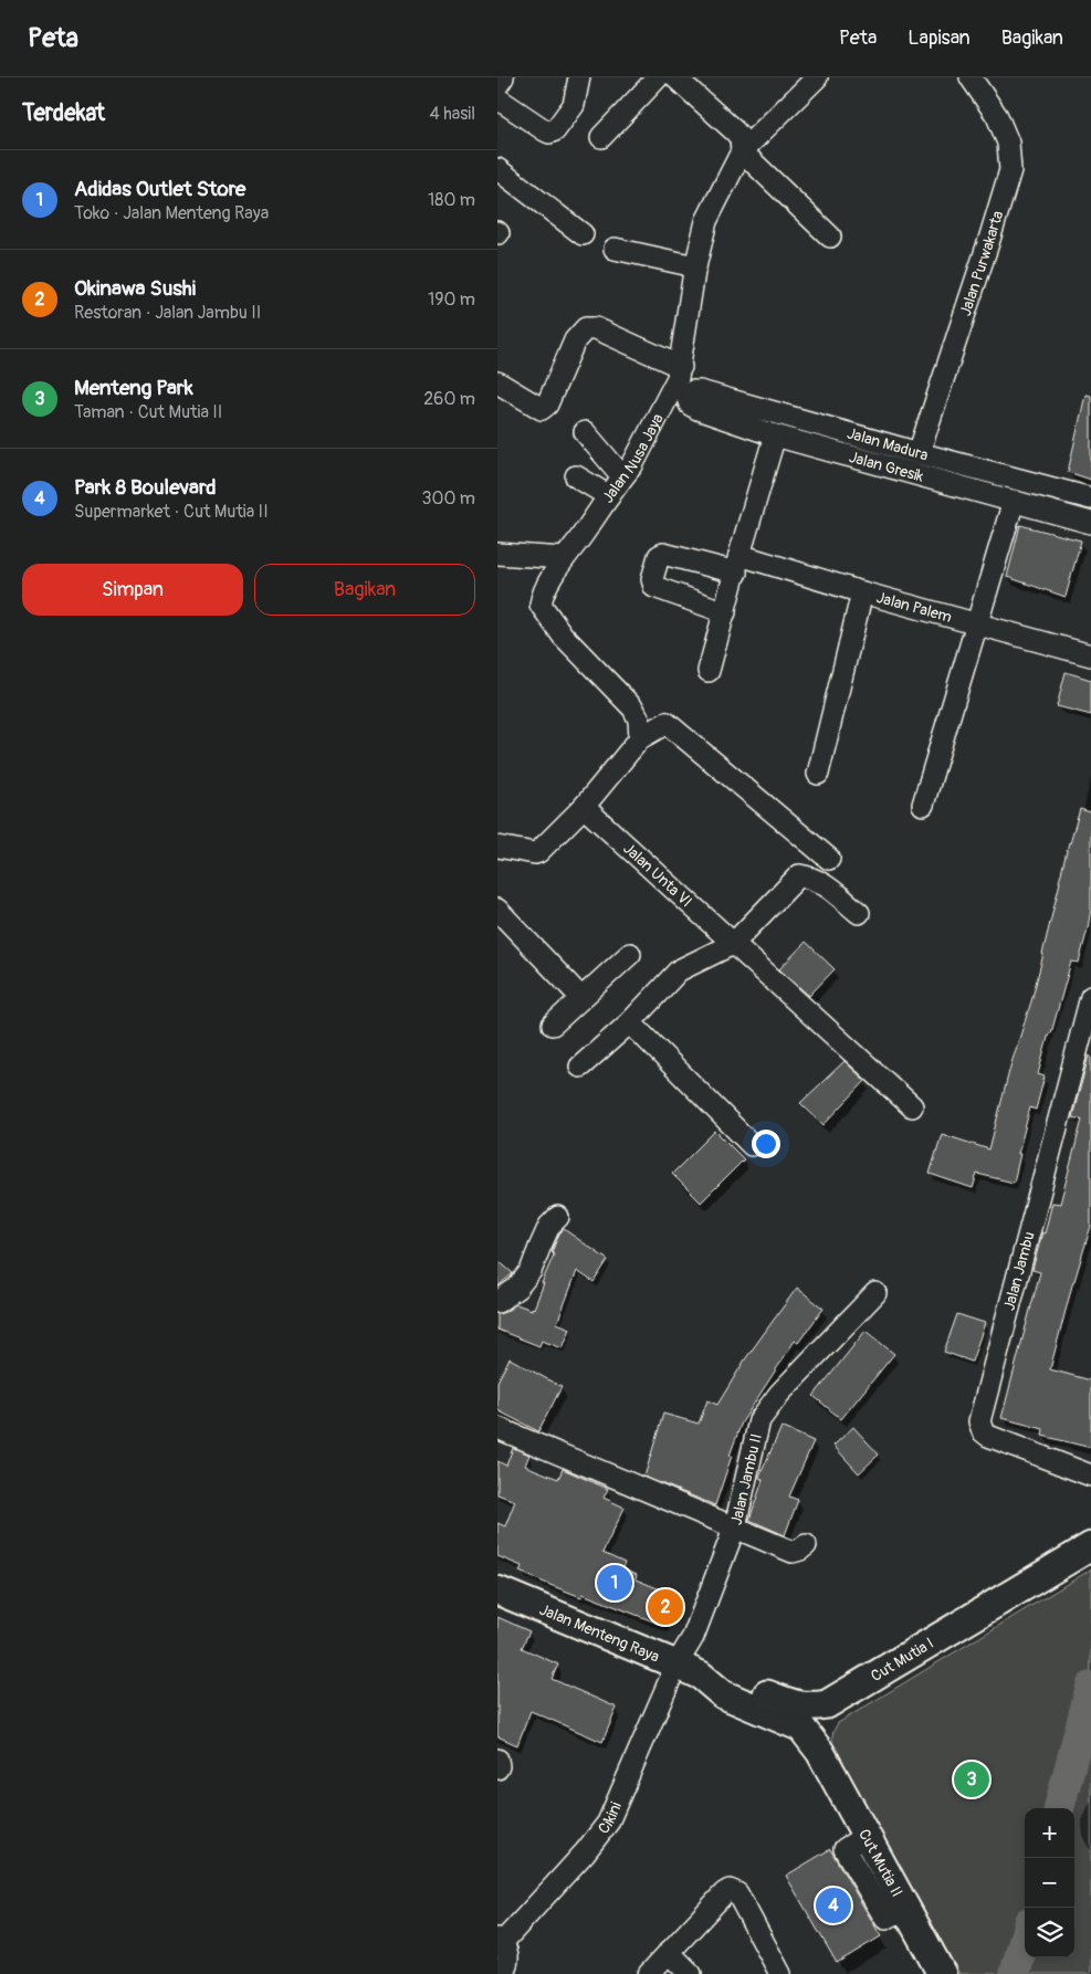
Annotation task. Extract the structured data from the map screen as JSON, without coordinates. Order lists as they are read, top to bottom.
{
  "streets": {
    "main road": ["Jalan Menteng Raya", "Cut Mutia I", "Cut Mutia II"],
    "street": [
      "Jalan Purwakarta",
      "Jalan Madura",
      "Jalan Nusa Jaya",
      "Jalan Gresik",
      "Jalan Palem",
      "Jalan Unta VI",
      "Jalan Jambu",
      "Jalan Jambu II",
      "Cikini"
    ]
  },
  "crossings": [
    ["Jalan Purwakarta", "Jalan Madura"],
    ["Jalan Madura", "Jalan Gresik"],
    ["Jalan Jambu II", "Jalan Menteng Raya"],
    ["Jalan Jambu II", "Cikini"],
    ["Jalan Menteng Raya", "Cut Mutia I"],
    ["Jalan Menteng Raya", "Cikini"],
    ["Jalan Menteng Raya", "Cut Mutia II"],
    ["Cut Mutia I", "Cut Mutia II"]
  ],
  "page": {
    "header": "Peta",
    "nav": ["Peta", "Lapisan", "Bagikan"],
    "heading": ["Terdekat", "4 hasil"],
    "list": [
      {
        "mark": "1",
        "name": "Adidas Outlet Store",
        "note": "Toko · Jalan Menteng Raya",
        "value": "180 m"
      },
      {
        "mark": "2",
        "name": "Okinawa Sushi",
        "note": "Restoran · Jalan Jambu II",
        "value": "190 m"
      },
      {
        "mark": "3",
        "name": "Menteng Park",
        "note": "Taman · Cut Mutia II",
        "value": "260 m"
      },
      {
        "mark": "4",
        "name": "Park 8 Boulevard",
        "note": "Supermarket · Cut Mutia II",
        "value": "300 m"
      }
    ],
    "buttons": ["Simpan", "Bagikan"],
    "pins": [
      "1",
      "2",
      "3",
      "4"
    ],
    "map_buttons": ["+", "−"]
  }
}
